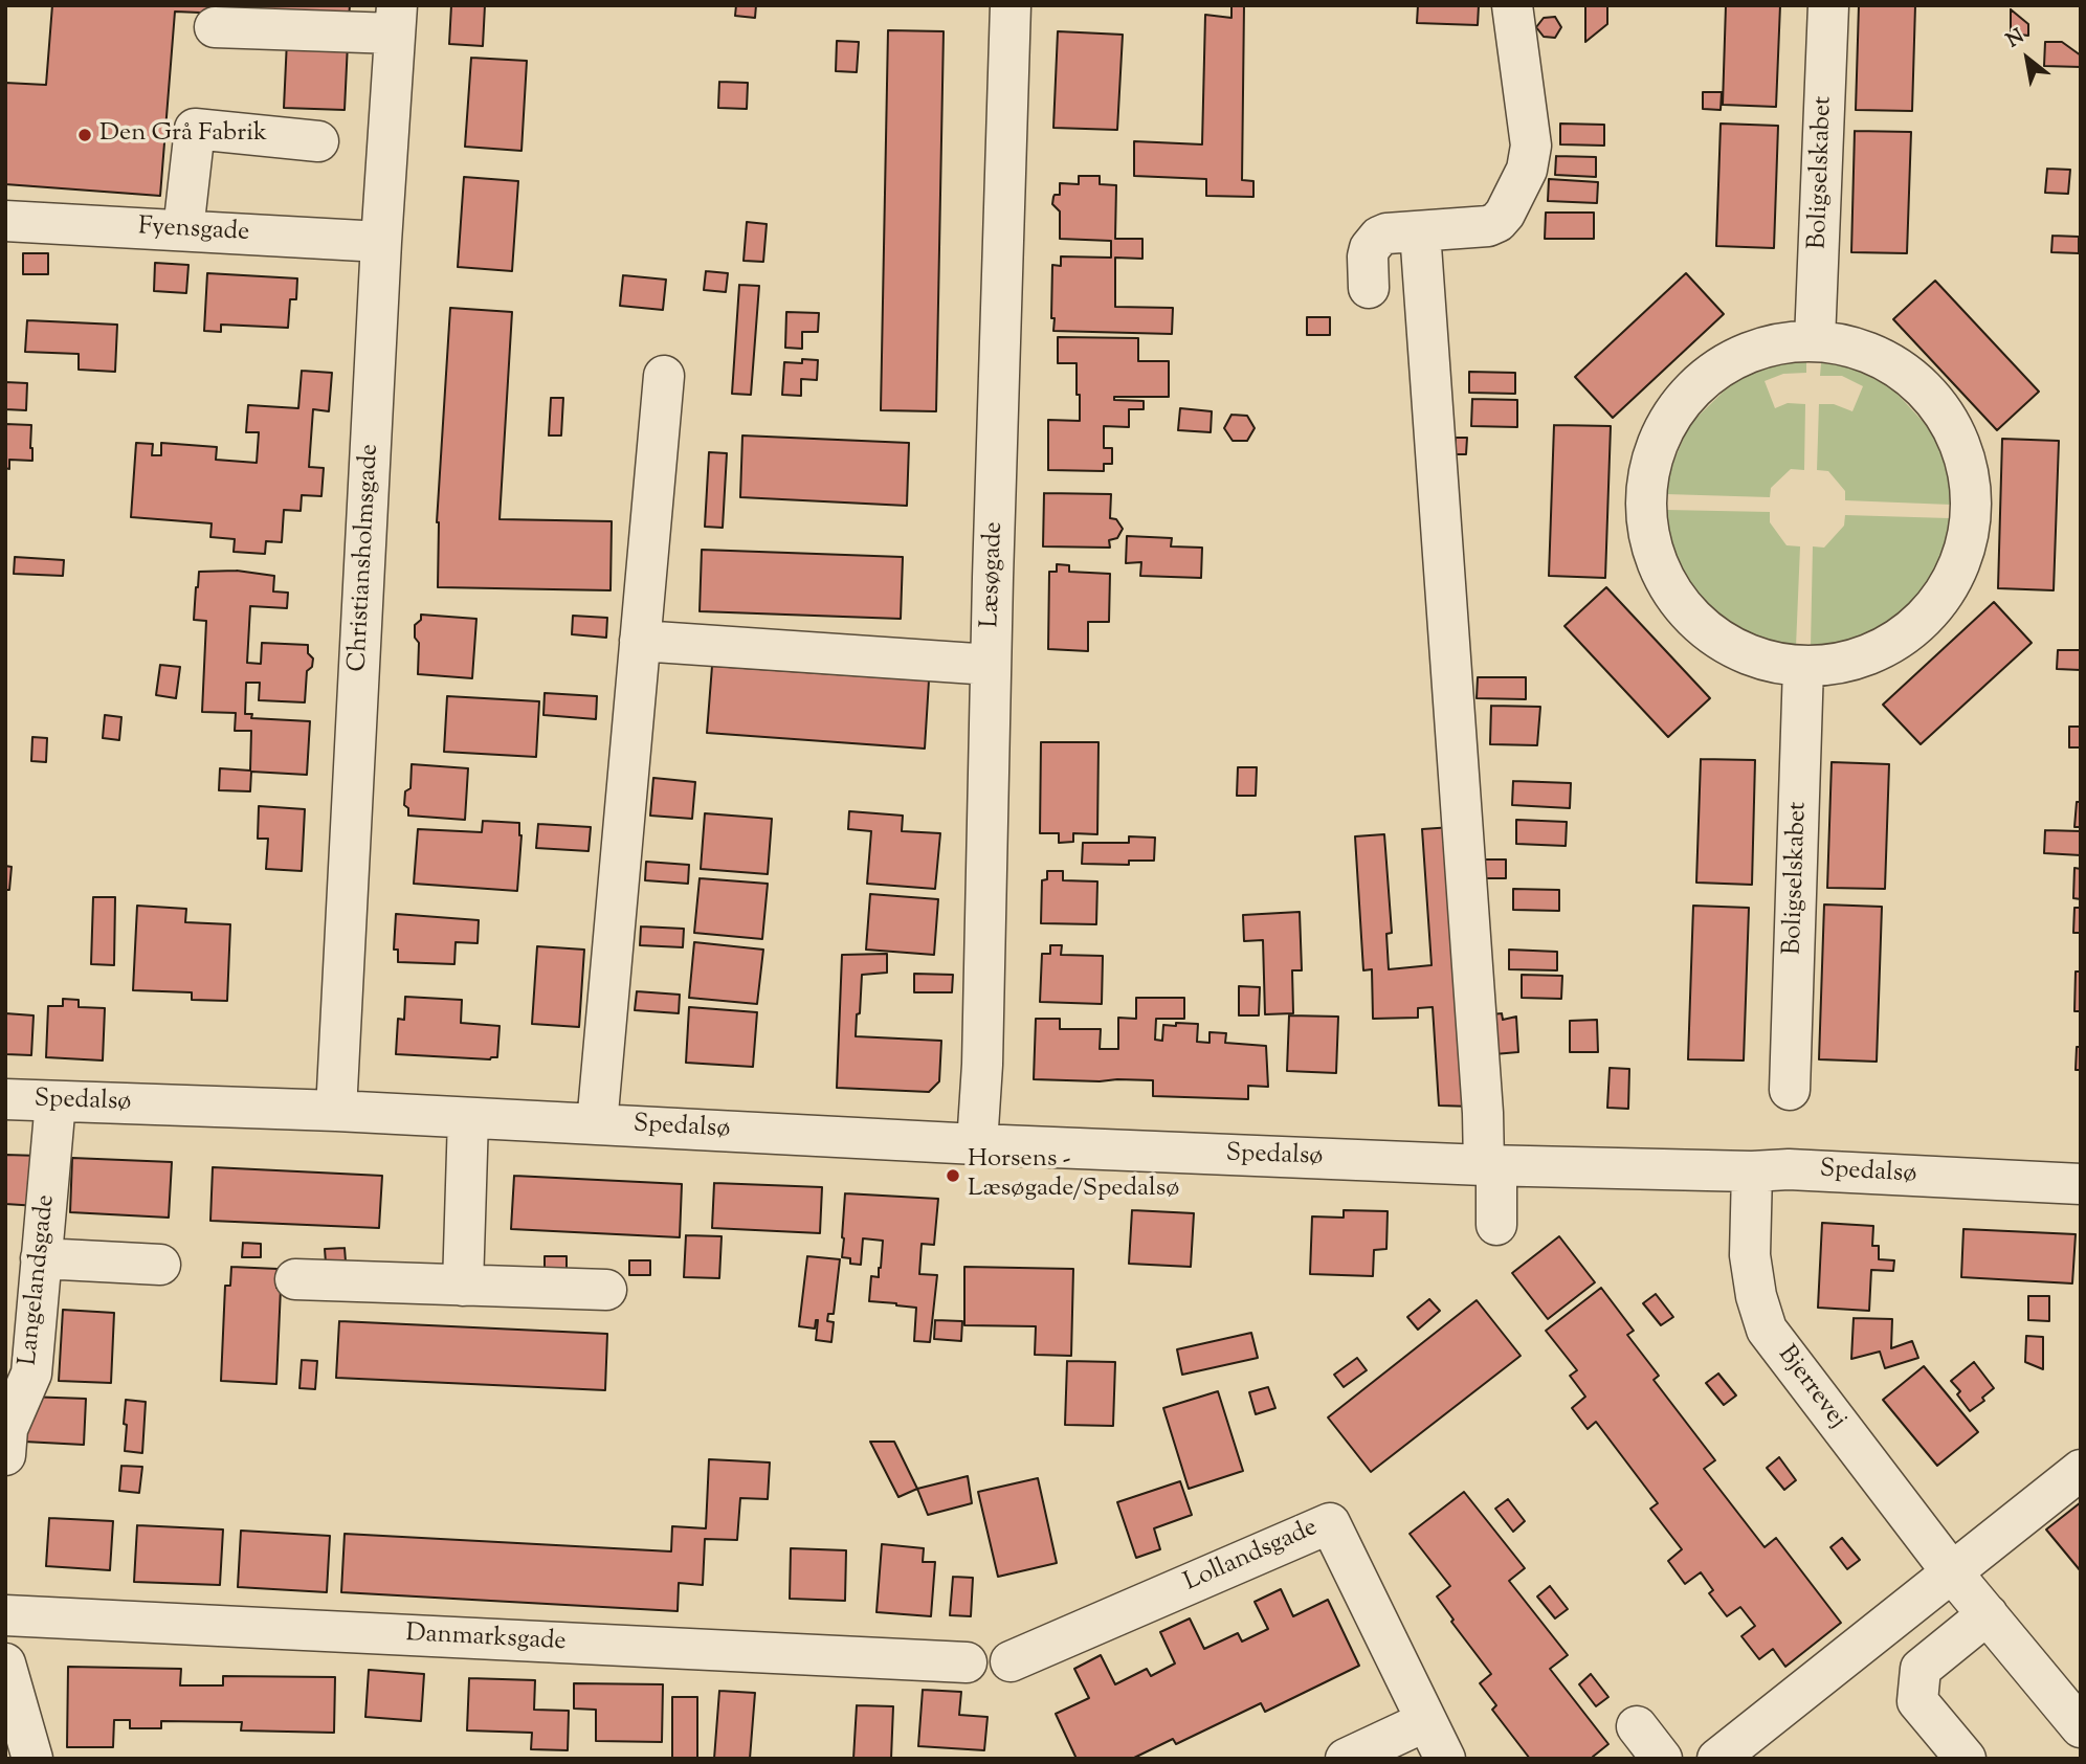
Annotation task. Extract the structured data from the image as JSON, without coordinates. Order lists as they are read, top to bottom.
{
  "streets": {
    "street": [
      "Boligselskabet",
      "Fyensgade",
      "Christiansholmsgade",
      "Læsøgade",
      "Spedalsø",
      "Langelandsgade",
      "Bjerrevej",
      "Lollandsgade",
      "Danmarksgade"
    ]
  },
  "crossings": [
    ["Fyensgade", "Christiansholmsgade"],
    ["Christiansholmsgade", "Spedalsø"],
    ["Læsøgade", "Spedalsø"],
    ["Spedalsø", "Langelandsgade"],
    ["Spedalsø", "Bjerrevej"]
  ],
  "places": ["Den Grå Fabrik", "Horsens - Læsøgade/Spedalsø"],
  "north": "top left"
}
